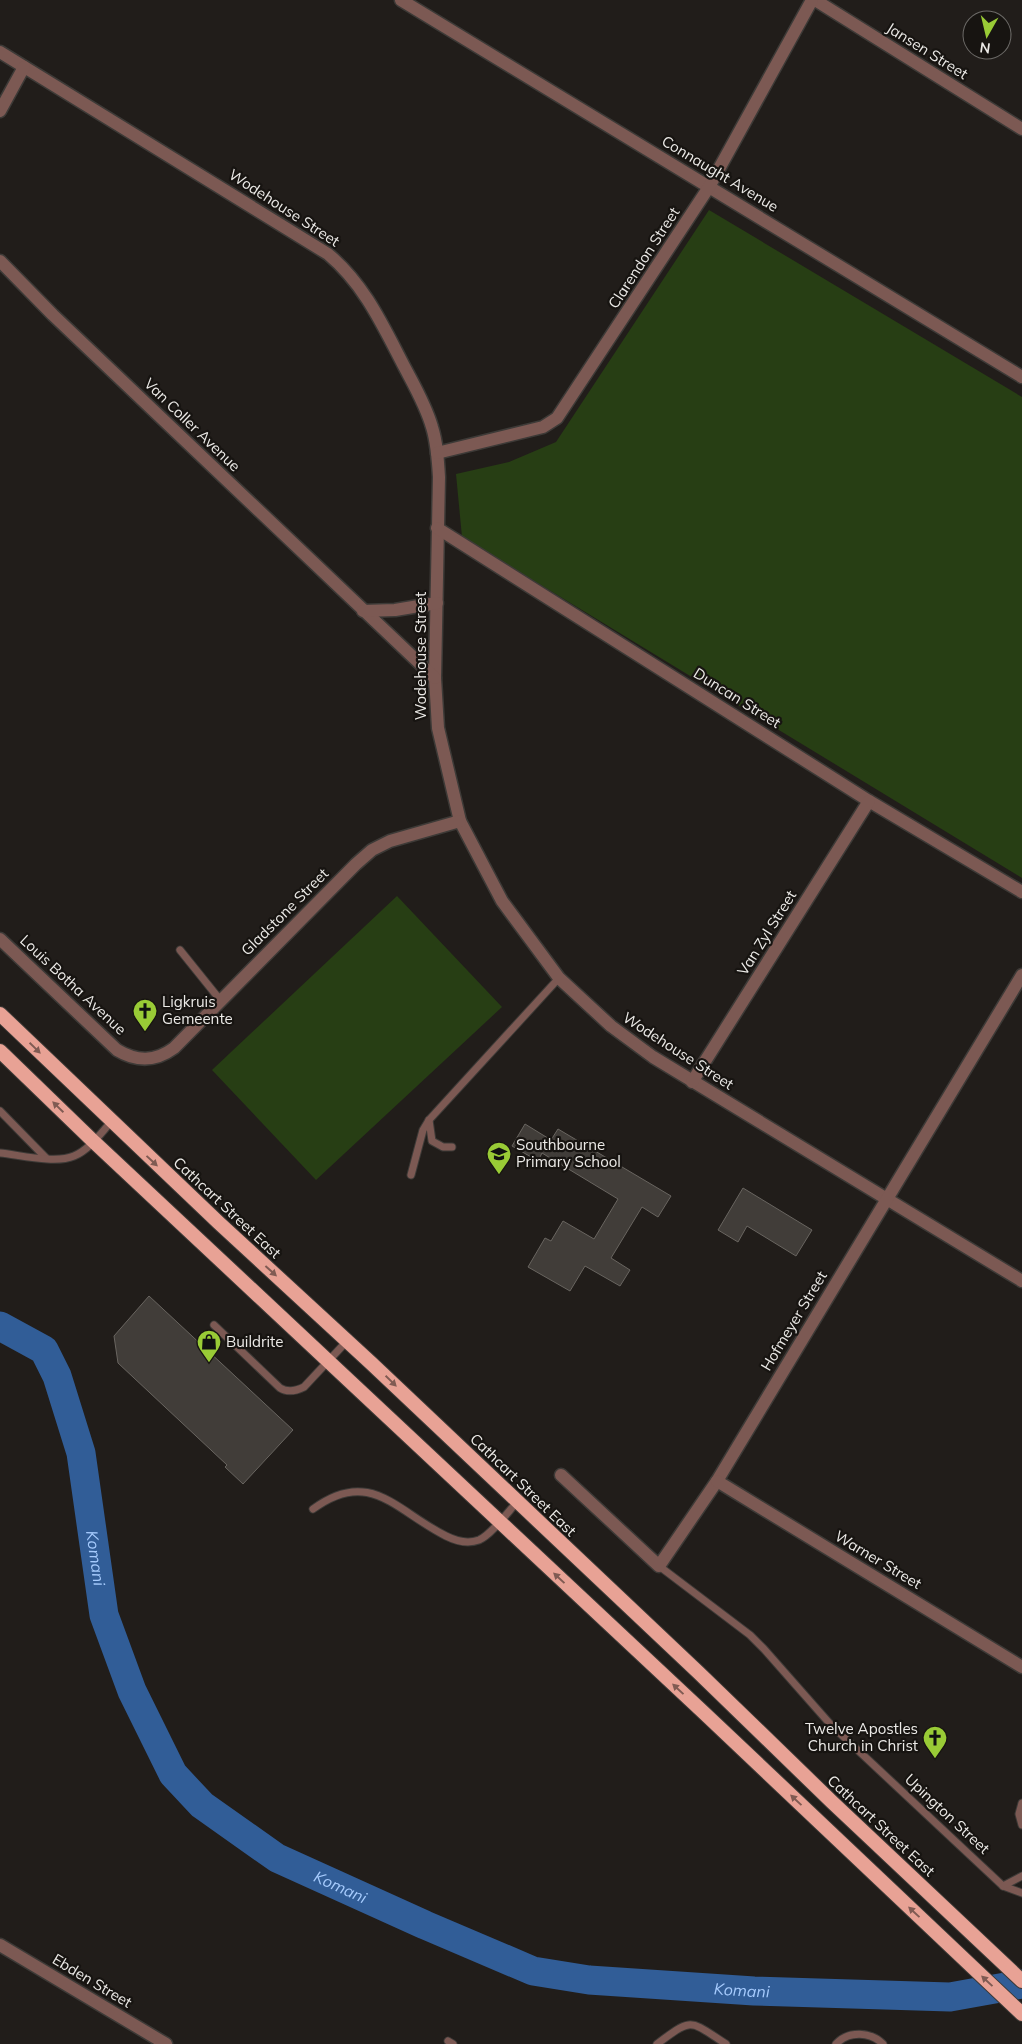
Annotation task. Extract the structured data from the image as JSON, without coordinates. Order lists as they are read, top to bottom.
{
  "streets": {
    "highway": ["Cathcart Street East"],
    "street": [
      "Jansen Street",
      "Connaught Avenue",
      "Wodehouse Street",
      "Clarendon Street",
      "Van Coller Avenue",
      "Duncan Street",
      "Gladstone Street",
      "Van Zyl Street",
      "Louis Botha Avenue",
      "Hofmeyer Street",
      "Warner Street",
      "Ebden Street"
    ],
    "lane": ["Upington Street"]
  },
  "crossings": [
    ["Jansen Street", "Clarendon Street"],
    ["Connaught Avenue", "Clarendon Street"],
    ["Wodehouse Street", "Clarendon Street"],
    ["Wodehouse Street", "Van Coller Avenue"],
    ["Wodehouse Street", "Duncan Street"],
    ["Wodehouse Street", "Gladstone Street"],
    ["Wodehouse Street", "Van Zyl Street"],
    ["Wodehouse Street", "Hofmeyer Street"],
    ["Duncan Street", "Van Zyl Street"],
    ["Gladstone Street", "Louis Botha Avenue"],
    ["Hofmeyer Street", "Warner Street"],
    ["Hofmeyer Street", "Upington Street"]
  ],
  "water": ["Komani"],
  "places": {
    "church": ["Ligkruis Gemeente", "Twelve Apostles Church in Christ"],
    "school or university": ["Southbourne Primary School"],
    "shop": ["Buildrite"]
  },
  "north": "bottom"
}
